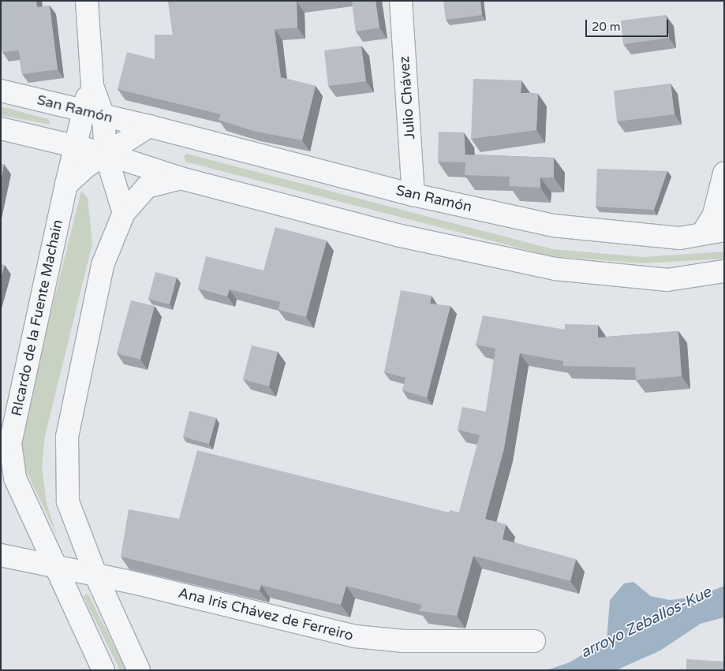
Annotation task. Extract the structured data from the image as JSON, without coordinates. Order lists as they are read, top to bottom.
{
  "streets": {
    "street": [
      "Julio Chávez",
      "San Ramón",
      "RIcardo de la Fuente Machain",
      "Ana Iris Chávez de Ferreiro"
    ]
  },
  "crossings": [
    ["Julio Chávez", "San Ramón"],
    ["San Ramón", "RIcardo de la Fuente Machain"],
    ["RIcardo de la Fuente Machain", "Ana Iris Chávez de Ferreiro"]
  ],
  "water": ["arroyo Zeballos-Kue"],
  "scale_bar": "20 m"
}
